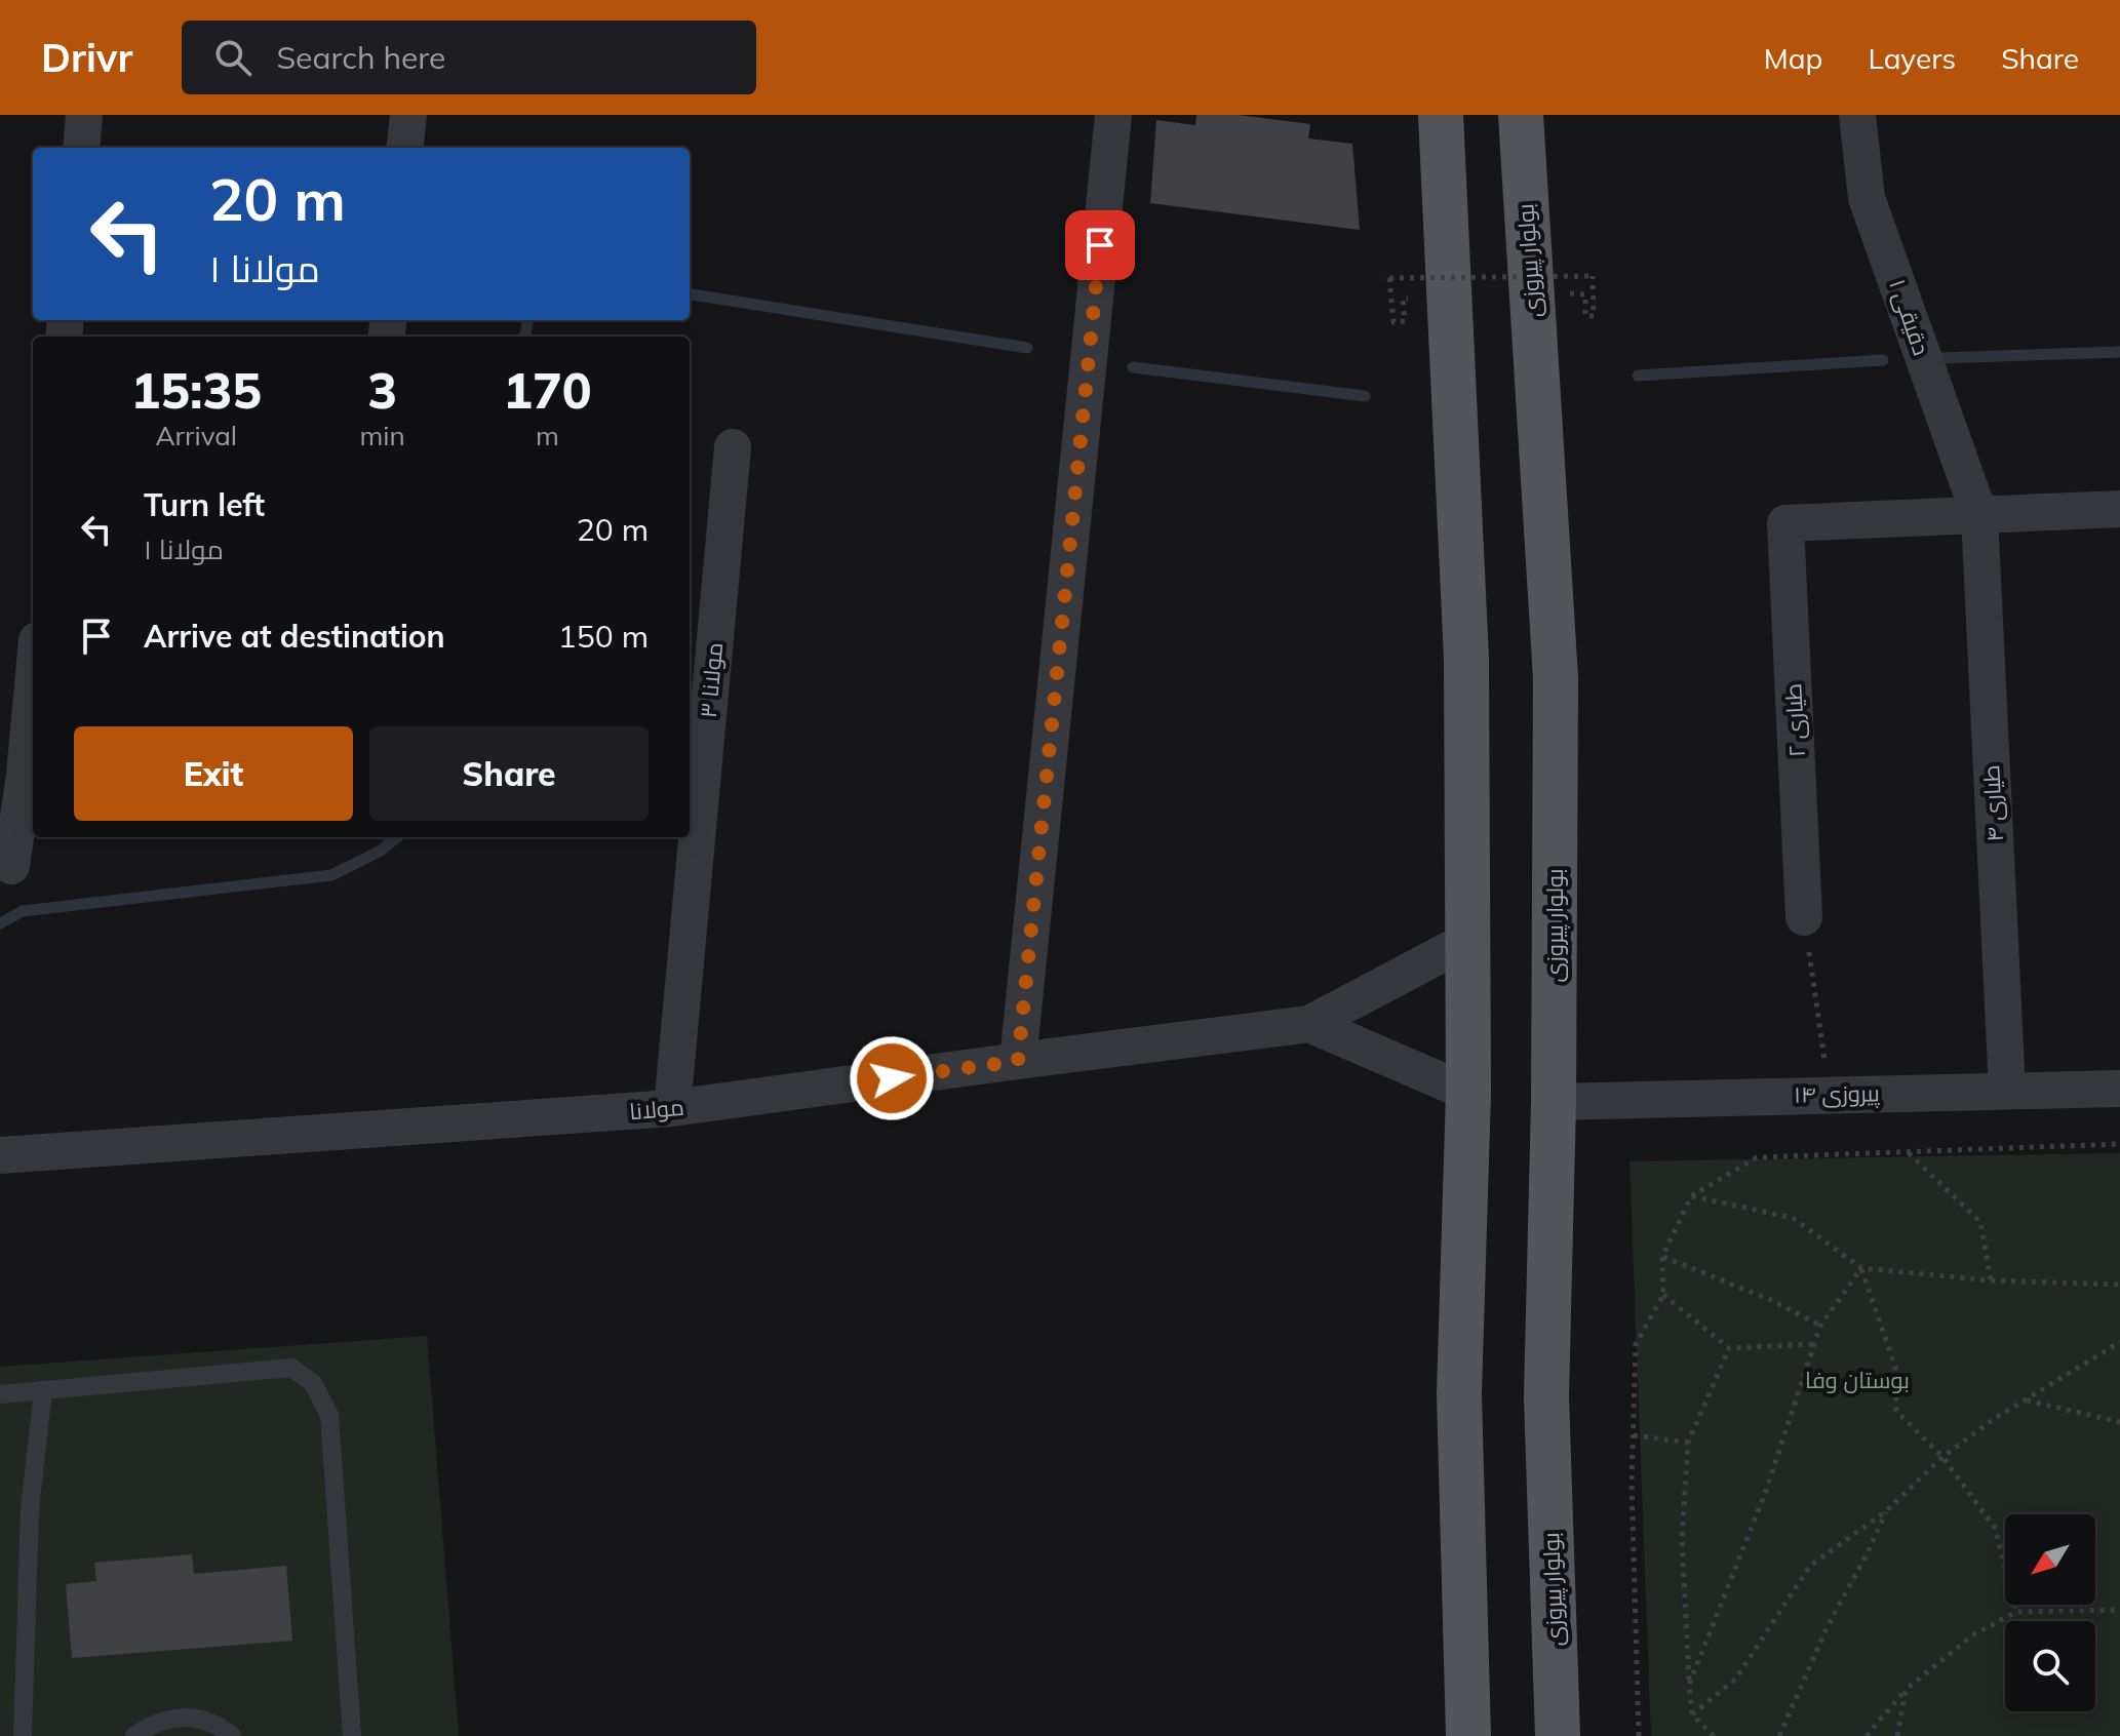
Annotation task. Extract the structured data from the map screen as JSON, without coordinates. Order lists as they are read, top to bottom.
{
  "streets": {
    "main road": ["بولوار پیروزی"],
    "street": [
      "دقیقی ۱",
      "مولانا ۳",
      "طیاری ۲",
      "طیاری ۴",
      "پیروزی ۱۴",
      "مولانا"
    ]
  },
  "crossings": [
    ["بولوار پیروزی", "پیروزی ۱۴"],
    ["دقیقی ۱", "طیاری ۲"],
    ["دقیقی ۱", "طیاری ۴"],
    ["مولانا ۳", "مولانا"],
    ["طیاری ۲", "طیاری ۴"],
    ["طیاری ۴", "پیروزی ۱۴"]
  ],
  "parks": ["بوستان وفا"],
  "north": "bottom left",
  "page": {
    "header": "Drivr",
    "search": "Search here",
    "nav": ["Map", "Layers", "Share"],
    "turn": ["20 m", "مولانا ۱"],
    "eta": [
      "15:35",
      "Arrival",
      "3",
      "min",
      "170",
      "m"
    ],
    "list": [
      {
        "name": "Turn left",
        "note": "مولانا ۱",
        "value": "20 m"
      },
      {
        "name": "Arrive at destination",
        "value": "150 m"
      }
    ],
    "buttons": ["Exit", "Share"]
  }
}
